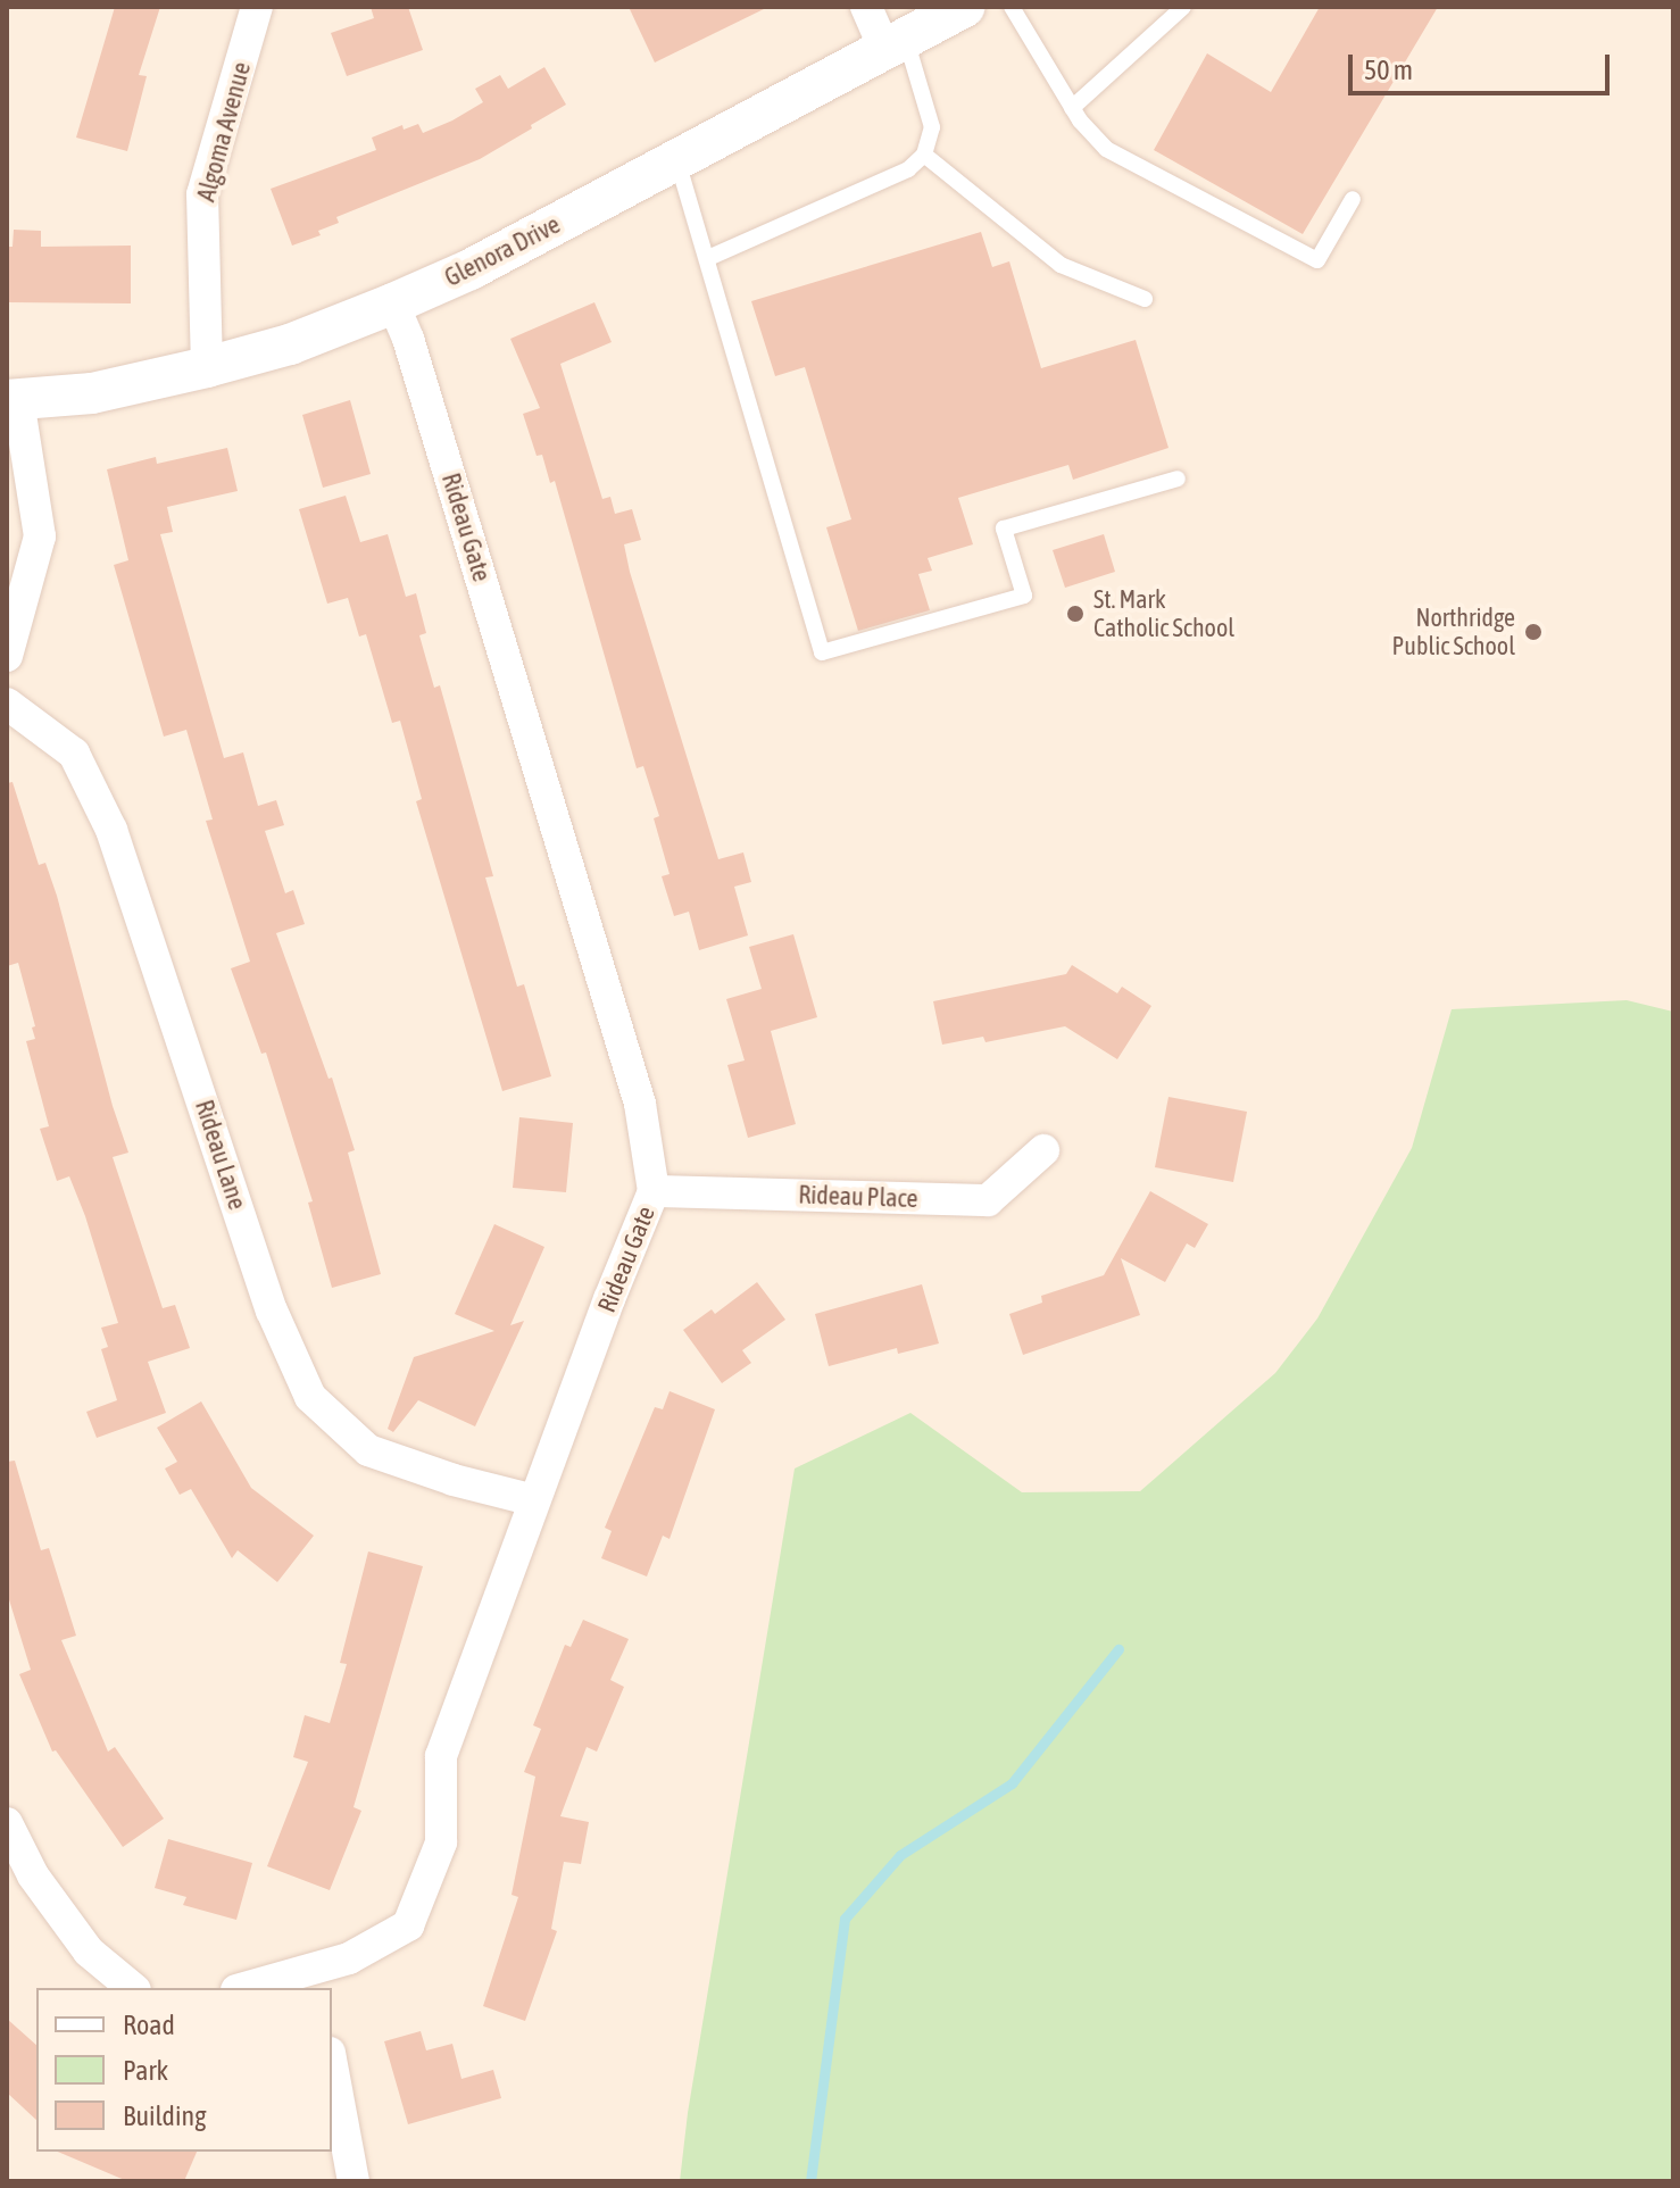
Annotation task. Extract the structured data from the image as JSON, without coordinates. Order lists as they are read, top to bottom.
{
  "streets": {
    "street": [
      "Algoma Avenue",
      "Glenora Drive",
      "Rideau Gate",
      "Rideau Lane",
      "Rideau Place"
    ]
  },
  "crossings": [
    ["Algoma Avenue", "Glenora Drive"],
    ["Glenora Drive", "Rideau Gate"],
    ["Rideau Gate", "Rideau Lane"],
    ["Rideau Gate", "Rideau Place"]
  ],
  "places": ["St. Mark Catholic School", "Northridge Public School"],
  "legend": ["Road", "Park", "Building"],
  "scale_bar": "50 m"
}
